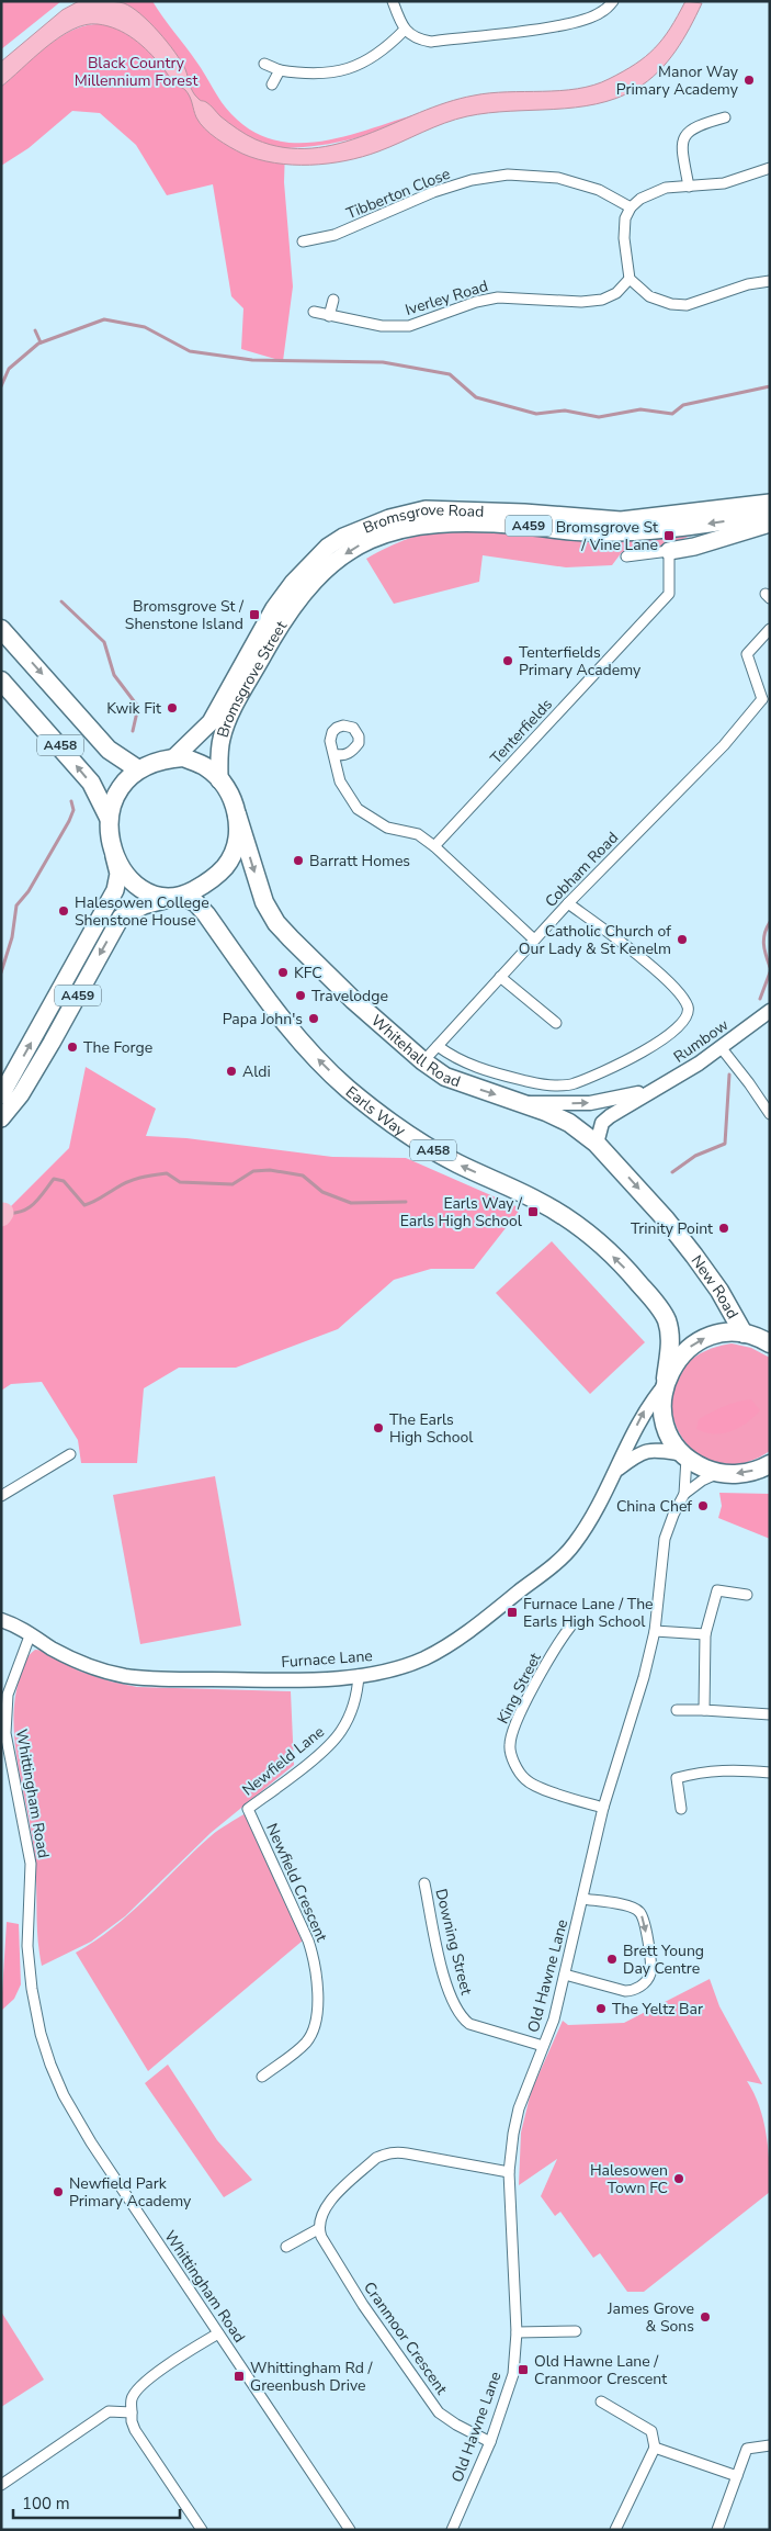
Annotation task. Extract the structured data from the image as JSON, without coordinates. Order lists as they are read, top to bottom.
{
  "streets": {
    "highway": [
      "A458",
      "Whitehall Road",
      "Earls Way",
      "New Road"
    ],
    "main road": ["Bromsgrove Road", "A459", "Bromsgrove Street"],
    "street": [
      "Tibberton Close",
      "Iverley Road",
      "Tenterfields",
      "Cobham Road",
      "Rumbow",
      "Furnace Lane",
      "King Street",
      "Newfield Lane",
      "Whittingham Road",
      "Newfield Crescent",
      "Downing Street",
      "Old Hawne Lane",
      "Cranmoor Crescent"
    ]
  },
  "crossings": [
    ["Bromsgrove Road", "Bromsgrove Street"],
    ["A459", "Bromsgrove Street"],
    ["A459", "A458"],
    ["A459", "Whitehall Road"],
    ["A459", "Earls Way"],
    ["Bromsgrove Street", "A458"],
    ["Bromsgrove Street", "Whitehall Road"],
    ["Bromsgrove Street", "Earls Way"],
    ["A458", "Whitehall Road"],
    ["A458", "Earls Way"],
    ["A458", "New Road"],
    ["A458", "Furnace Lane"],
    ["Cobham Road", "Whitehall Road"],
    ["Rumbow", "Whitehall Road"],
    ["Rumbow", "New Road"],
    ["Whitehall Road", "Earls Way"],
    ["Whitehall Road", "New Road"],
    ["Earls Way", "Furnace Lane"],
    ["Furnace Lane", "Newfield Lane"],
    ["Furnace Lane", "Whittingham Road"],
    ["King Street", "Old Hawne Lane"],
    ["Newfield Lane", "Newfield Crescent"],
    ["Downing Street", "Old Hawne Lane"],
    ["Old Hawne Lane", "Cranmoor Crescent"]
  ],
  "one_way": [
    "Rumbow",
    "Whitehall Road",
    "Earls Way",
    "New Road"
  ],
  "parks": ["Black Country Millennium Forest"],
  "places": {
    "other": [
      "Manor Way Primary Academy",
      "Tenterfields Primary Academy",
      "Kwik Fit",
      "Barratt Homes",
      "Halesowen College Shenstone House",
      "Catholic Church of Our Lady & St Kenelm",
      "KFC",
      "Travelodge",
      "Papa John's",
      "The Forge",
      "Aldi",
      "Trinity Point",
      "The Earls High School",
      "China Chef",
      "Brett Young Day Centre",
      "The Yeltz Bar",
      "Halesowen Town FC",
      "Newfield Park Primary Academy",
      "James Grove & Sons"
    ],
    "transit": [
      "Bromsgrove St / Vine Lane",
      "Bromsgrove St / Shenstone Island",
      "Earls Way / Earls High School",
      "Furnace Lane / The Earls High School",
      "Old Hawne Lane / Cranmoor Crescent",
      "Whittingham Rd / Greenbush Drive"
    ]
  },
  "scale_bar": "100 m"
}
